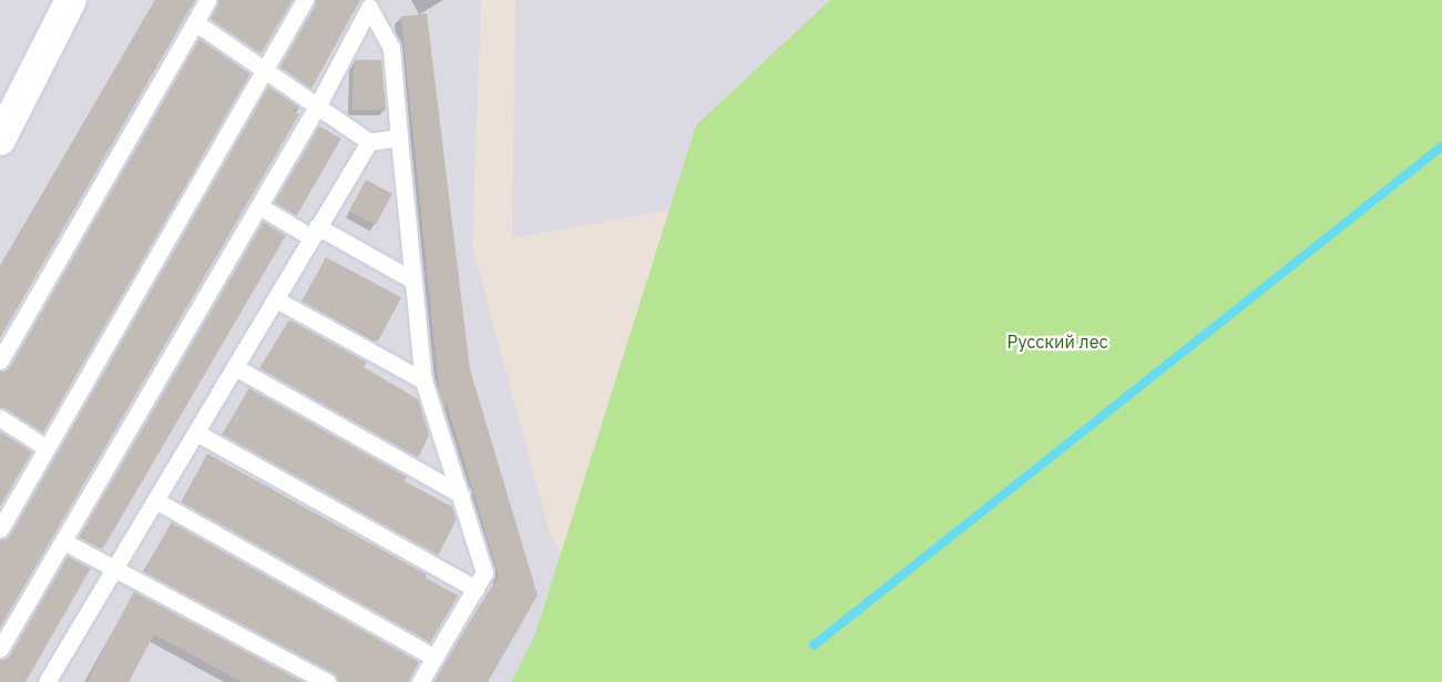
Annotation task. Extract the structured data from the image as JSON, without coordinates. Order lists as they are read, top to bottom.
{
  "parks": ["Русский лес"]
}
